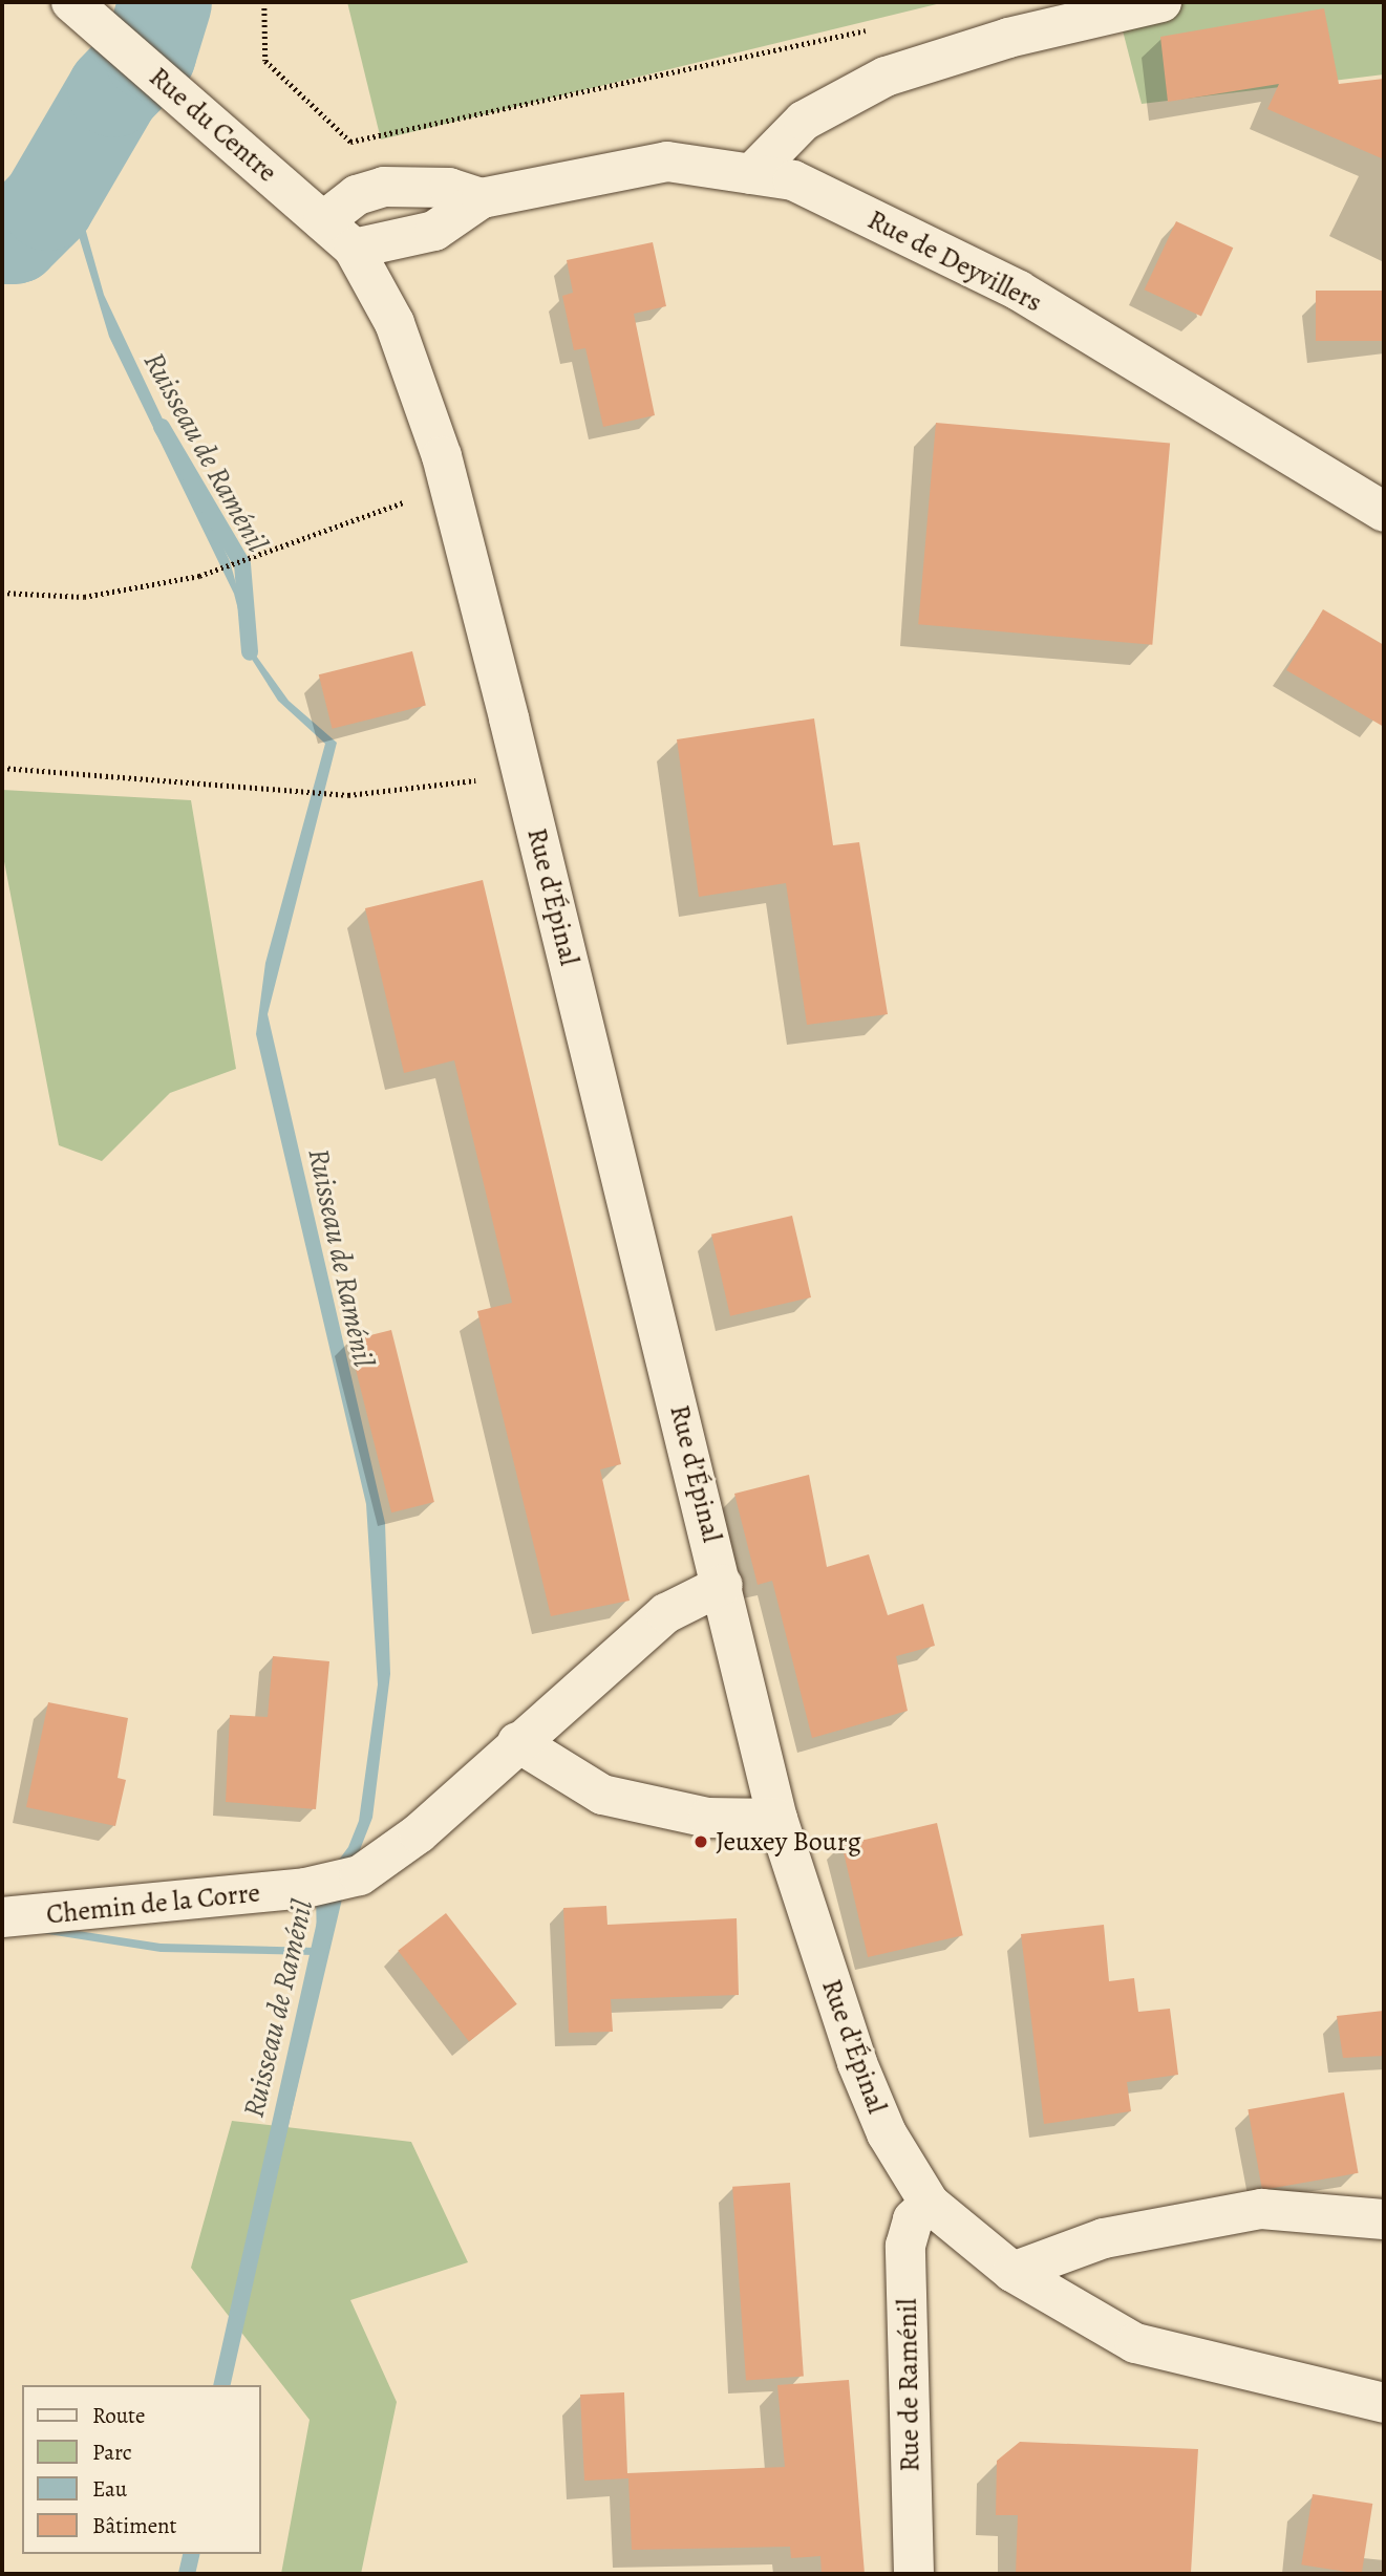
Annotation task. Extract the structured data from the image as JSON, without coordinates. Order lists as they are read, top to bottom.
{
  "streets": {
    "street": [
      "Rue du Centre",
      "Rue de Deyvillers",
      "Rue d’Épinal",
      "Chemin de la Corre",
      "Rue de Raménil"
    ]
  },
  "crossings": [
    ["Rue du Centre", "Rue de Deyvillers"],
    ["Rue du Centre", "Rue d’Épinal"],
    ["Rue de Deyvillers", "Rue d’Épinal"],
    ["Rue d’Épinal", "Chemin de la Corre"],
    ["Rue d’Épinal", "Rue de Raménil"]
  ],
  "water": ["Ruisseau de Raménil"],
  "places": ["Jeuxey Bourg"],
  "legend": [
    "Route",
    "Parc",
    "Eau",
    "Bâtiment"
  ]
}
